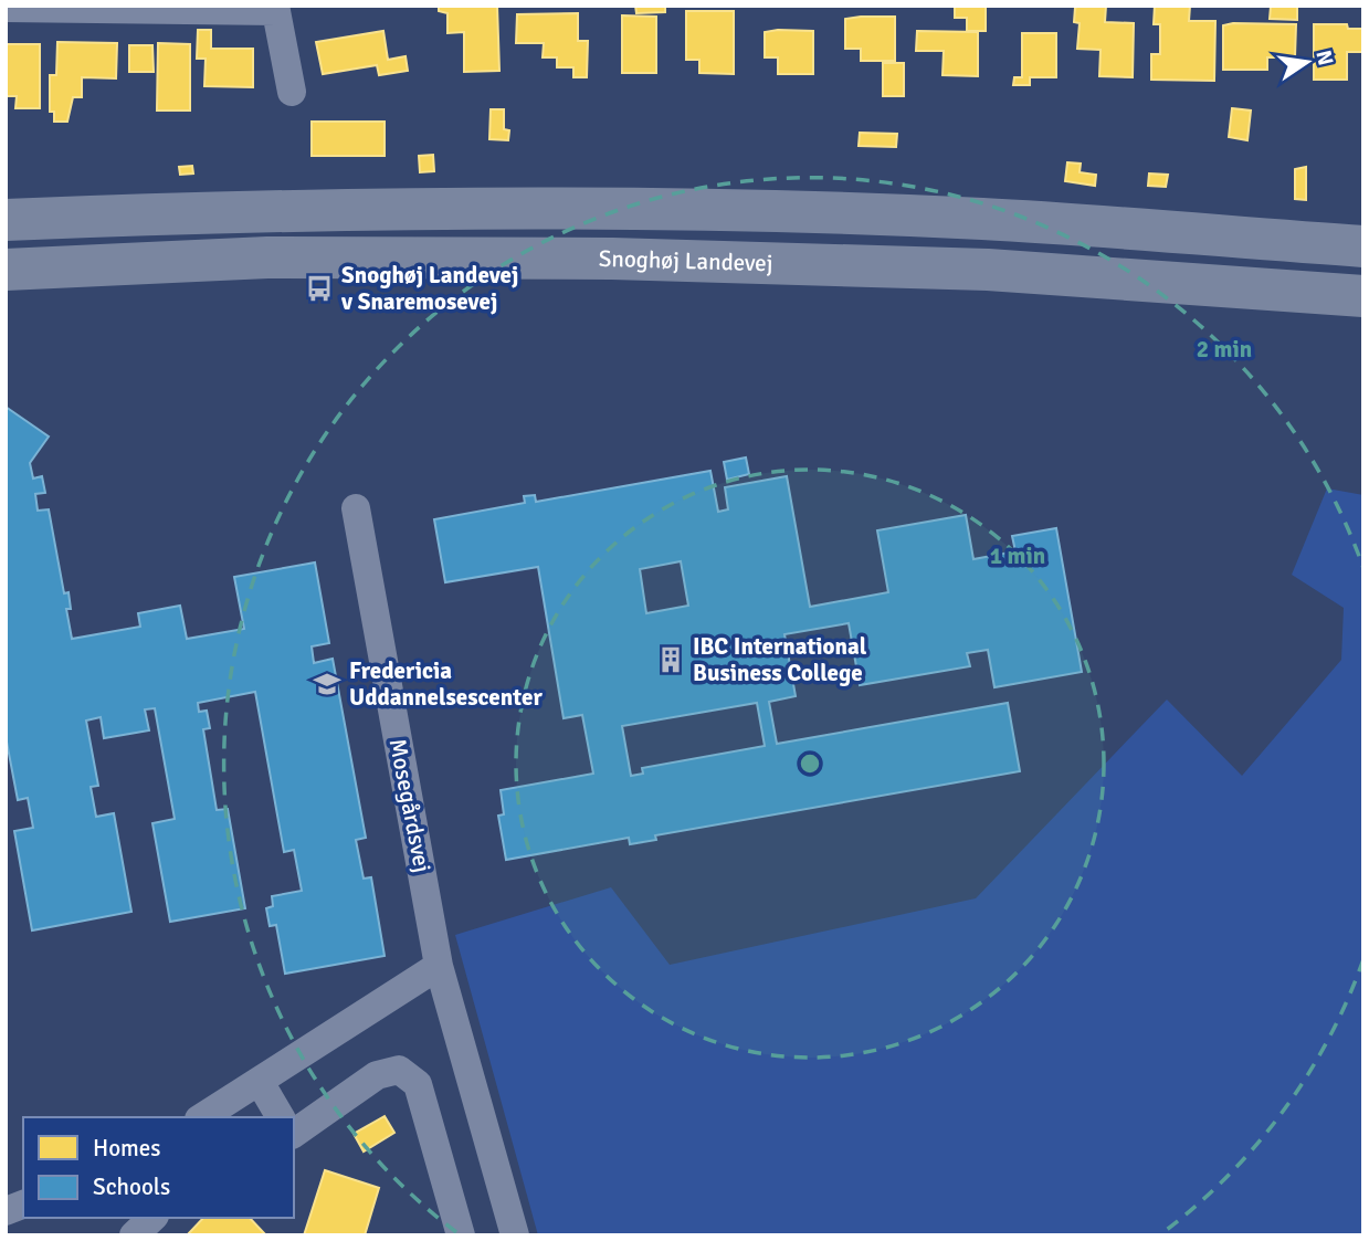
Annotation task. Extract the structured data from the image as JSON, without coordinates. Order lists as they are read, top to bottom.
{
  "streets": {
    "main road": ["Snoghøj Landevej"],
    "street": ["Mosegårdsvej"]
  },
  "places": {
    "bus stop": ["Snoghøj Landevej v Snaremosevej"],
    "building": ["IBC International Business College"],
    "school or university": ["Fredericia Uddannelsescenter"]
  },
  "legend": ["Homes", "Schools"],
  "north": "right",
  "rings": ["2 min", "1 min"]
}
